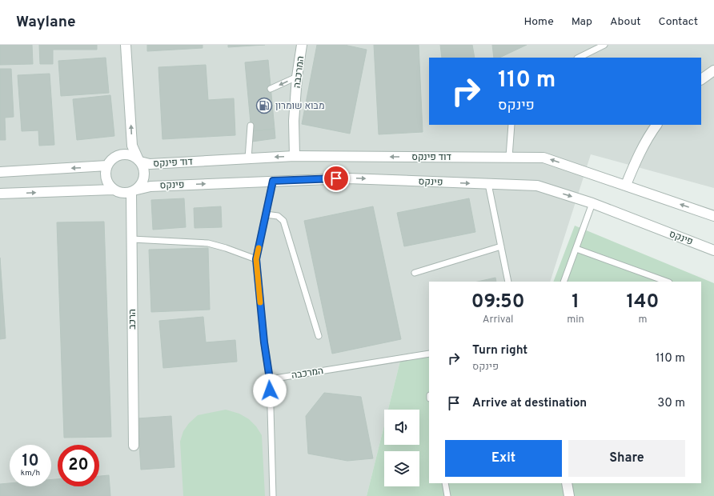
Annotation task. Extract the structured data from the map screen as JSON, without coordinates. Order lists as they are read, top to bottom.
{
  "streets": {
    "street": [
      "המרכבה",
      "דוד פינקס",
      "פינקס",
      "הרכב"
    ]
  },
  "crossings": [
    ["המרכבה", "דוד פינקס"],
    ["דוד פינקס", "פינקס"],
    ["דוד פינקס", "הרכב"],
    ["פינקס", "הרכב"]
  ],
  "one_way": ["דוד פינקס", "פינקס"],
  "places": {
    "fuel station": ["מבוא שומרון"]
  },
  "page": {
    "header": "Waylane",
    "nav": [
      "Home",
      "Map",
      "About",
      "Contact"
    ],
    "turn": ["110 m", "פינקס"],
    "eta": [
      "09:50",
      "Arrival",
      "1",
      "min",
      "140",
      "m"
    ],
    "list": [
      {
        "name": "Turn right",
        "note": "פינקס",
        "value": "110 m"
      },
      {
        "name": "Arrive at destination",
        "value": "30 m"
      }
    ],
    "buttons": ["Exit", "Share"],
    "speed": "10 km/h",
    "limit": "20"
  }
}
